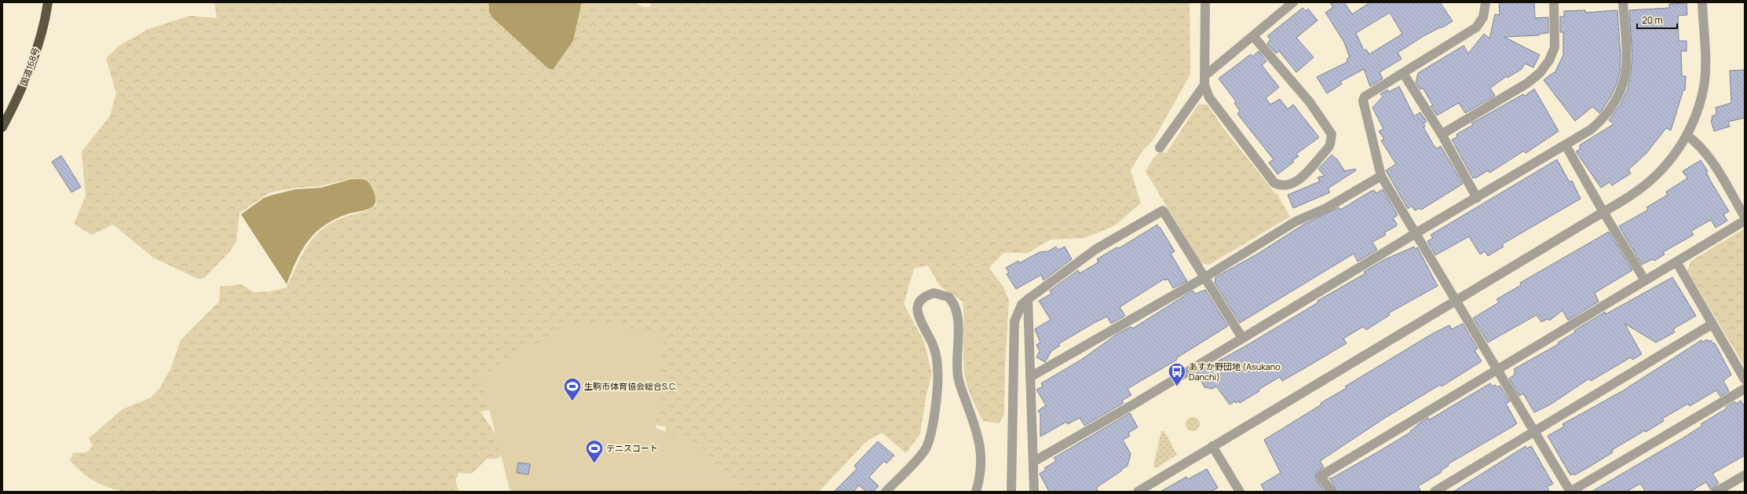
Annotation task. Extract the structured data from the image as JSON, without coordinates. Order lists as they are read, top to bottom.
{
  "streets": {
    "highway": ["国道168号"]
  },
  "places": {
    "bus stop": ["あすか野団地 (Asukano Danchi)"],
    "sports": ["生駒市体育協会総合S.C.", "テニスコート"]
  },
  "scale_bar": "20 m"
}
